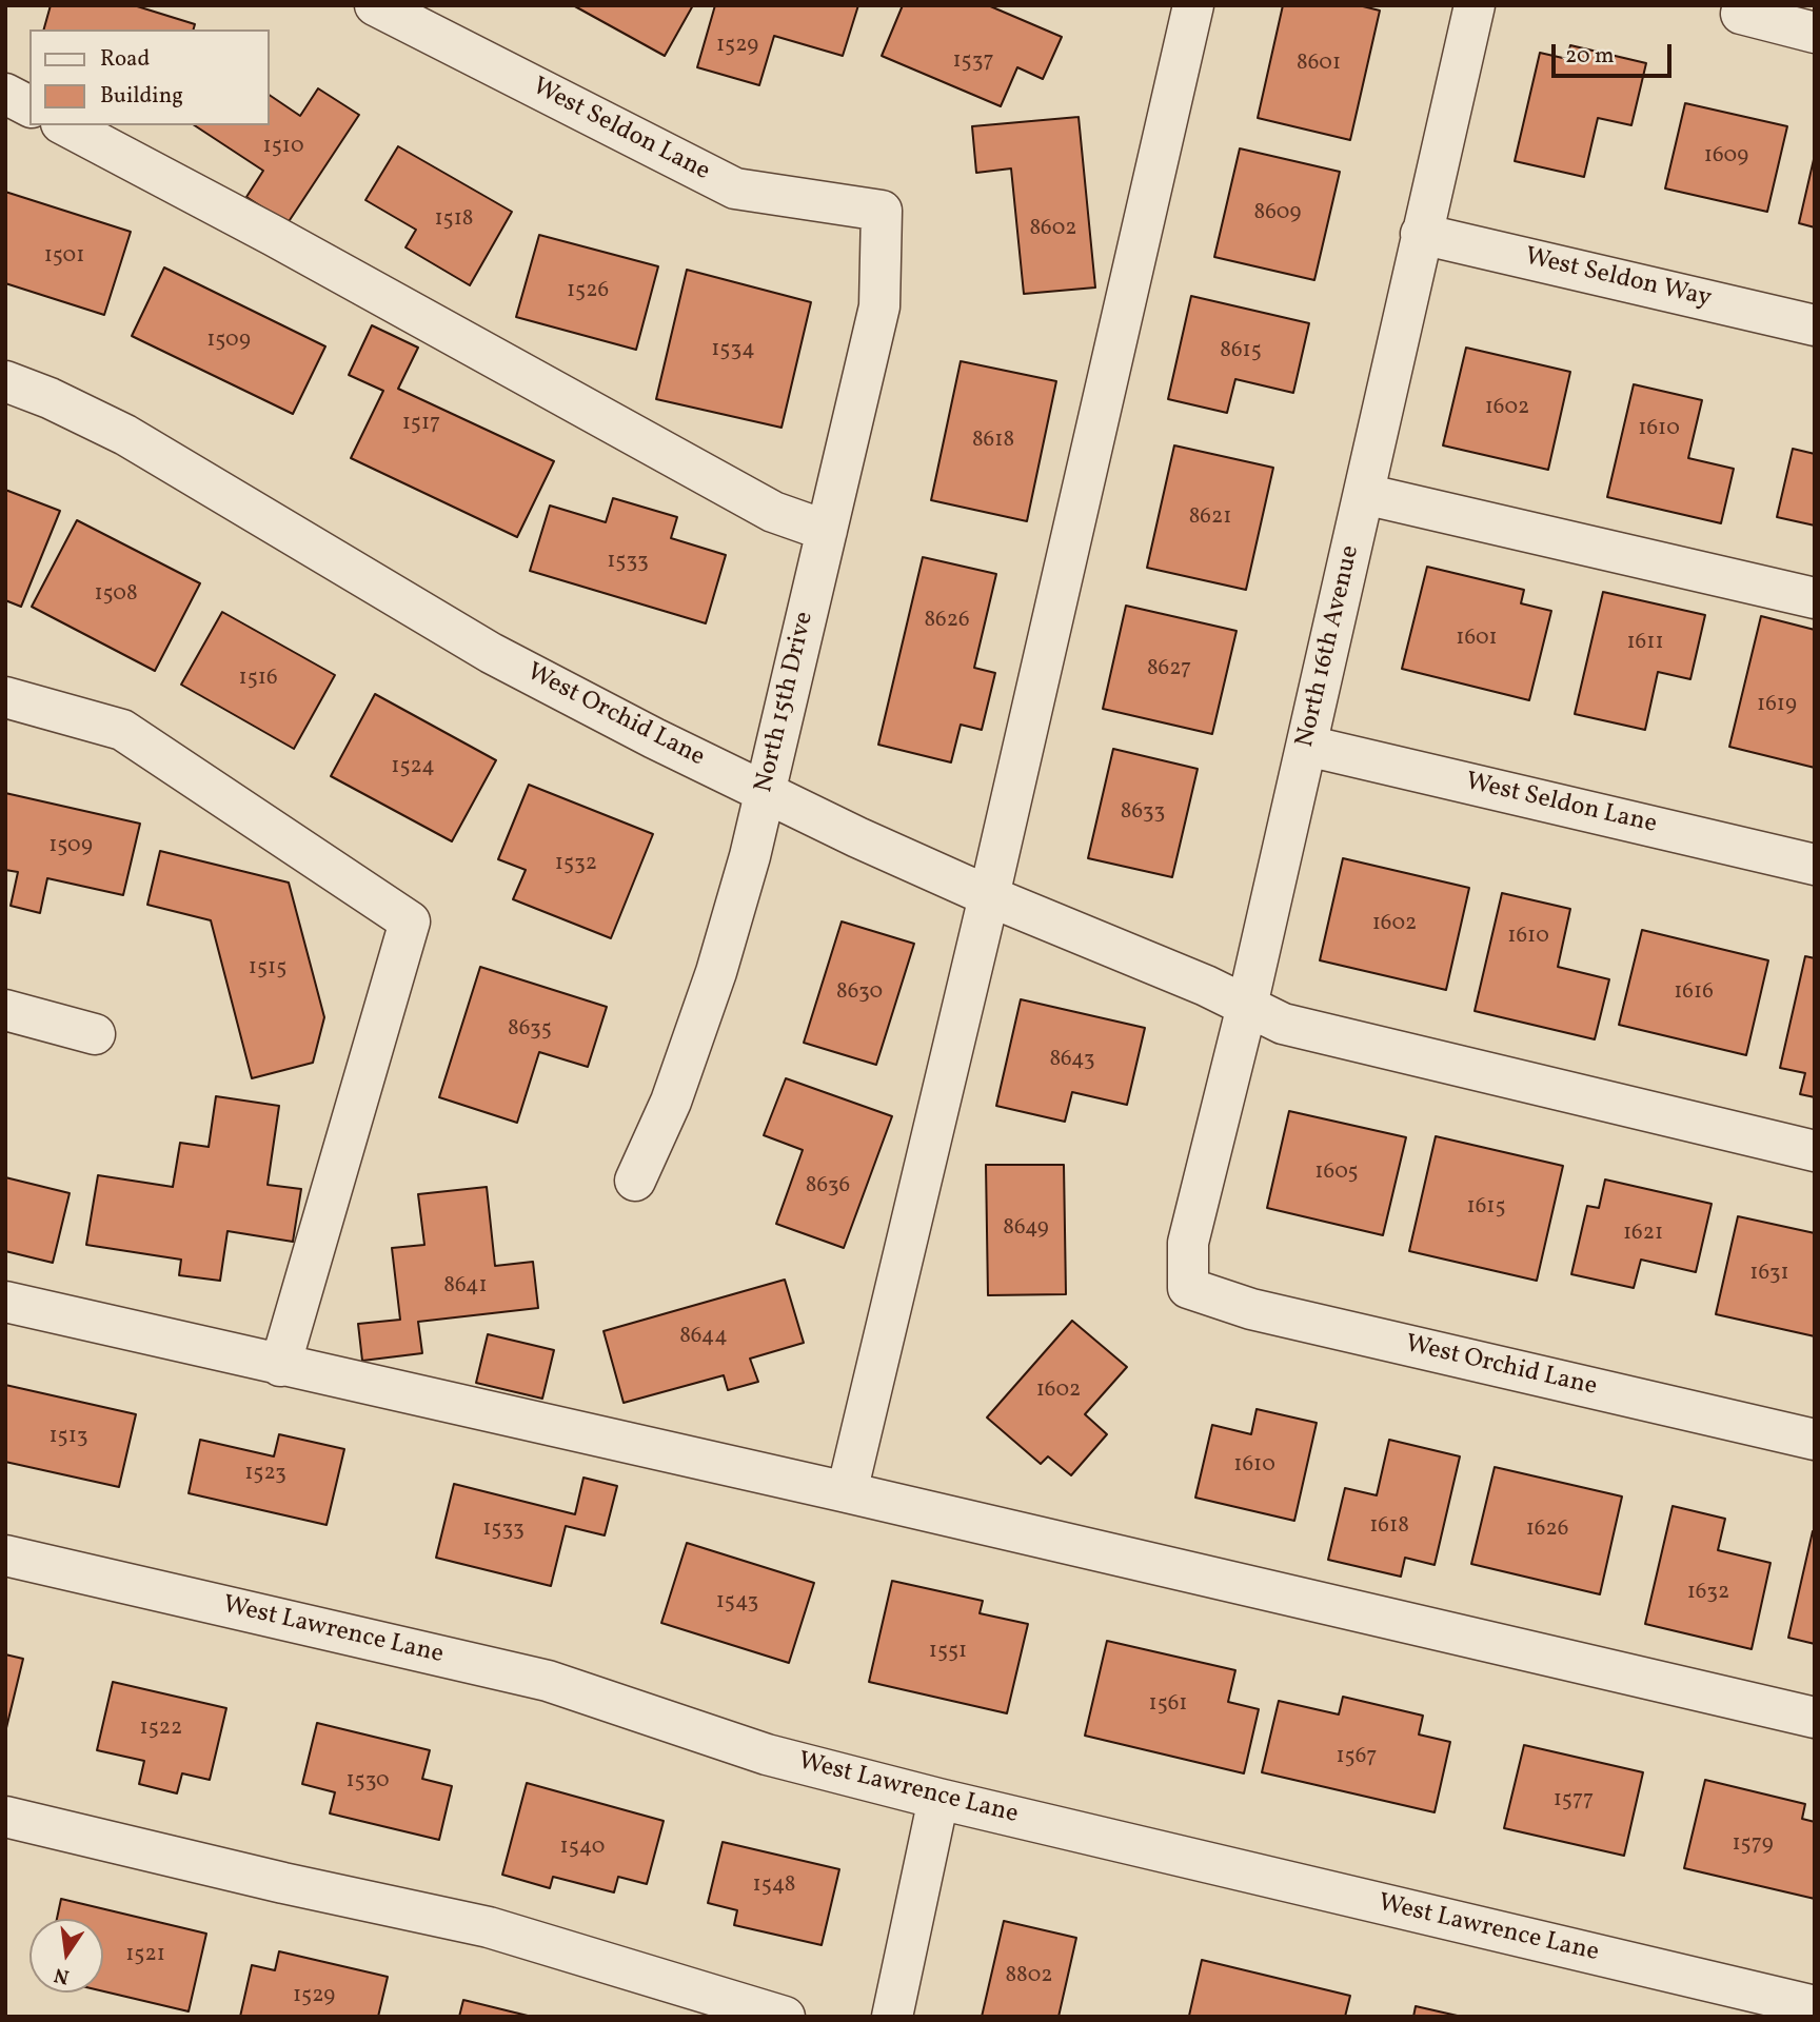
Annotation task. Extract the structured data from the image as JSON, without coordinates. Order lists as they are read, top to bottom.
{
  "streets": {
    "street": [
      "West Seldon Lane",
      "West Seldon Way",
      "North 16th Avenue",
      "North 15th Drive",
      "West Orchid Lane",
      "West Lawrence Lane"
    ]
  },
  "crossings": [
    ["West Seldon Lane", "North 16th Avenue"],
    ["West Seldon Lane", "North 15th Drive"],
    ["West Seldon Way", "North 16th Avenue"],
    ["North 16th Avenue", "West Orchid Lane"],
    ["North 15th Drive", "West Orchid Lane"]
  ],
  "house_numbers": [
    "1529",
    "1537",
    "8601",
    "1510",
    "1609",
    "8609",
    "1518",
    "8602",
    "1501",
    "1526",
    "1509",
    "1534",
    "8615",
    "1602",
    "1517",
    "1610",
    "8618",
    "8621",
    "1533",
    "1508",
    "8626",
    "1601",
    "1611",
    "8627",
    "1516",
    "1619",
    "1524",
    "8633",
    "1509",
    "1532",
    "1602",
    "1610",
    "1515",
    "8630",
    "1616",
    "8635",
    "8643",
    "1605",
    "8636",
    "1615",
    "8649",
    "1621",
    "1631",
    "8641",
    "8644",
    "1602",
    "1513",
    "1610",
    "1523",
    "1618",
    "1533",
    "1626",
    "1632",
    "1543",
    "1551",
    "1561",
    "1522",
    "1567",
    "1530",
    "1577",
    "1579",
    "1540",
    "1548",
    "1521",
    "8802",
    "1529"
  ],
  "legend": ["Road", "Building"],
  "scale_bar": "20 m",
  "north": "bottom"
}
